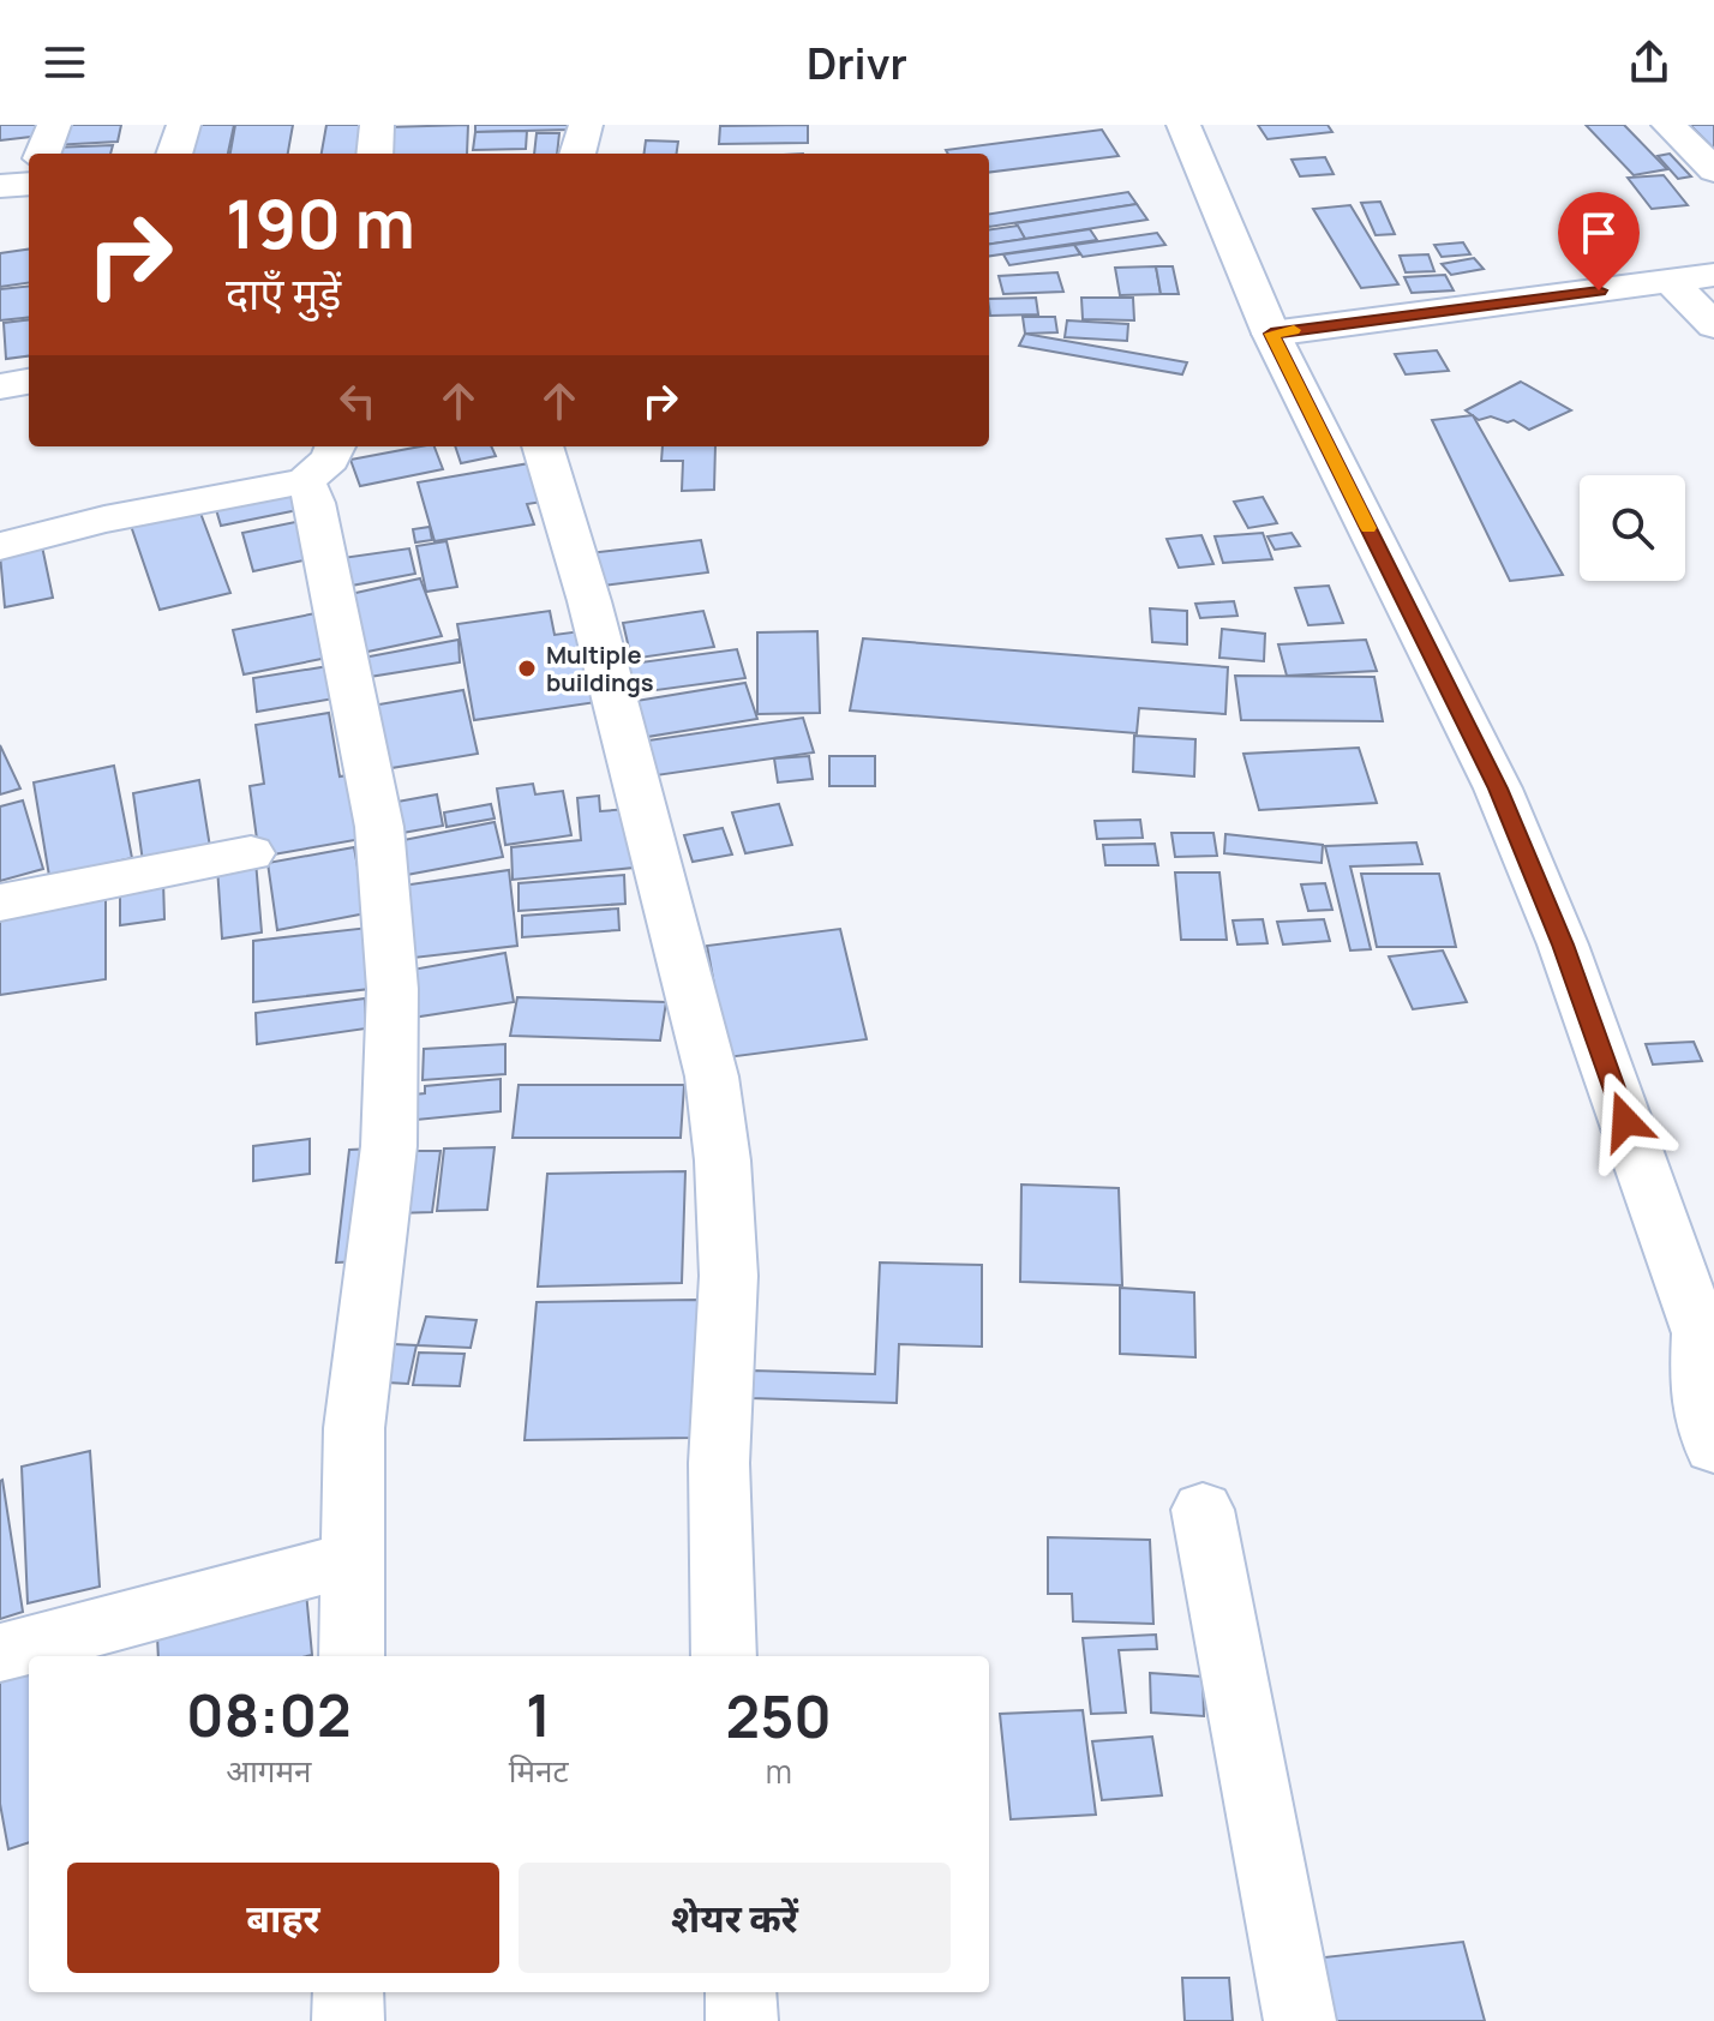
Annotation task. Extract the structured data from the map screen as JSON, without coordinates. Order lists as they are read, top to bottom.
{
  "places": ["Multiple buildings"],
  "page": {
    "header": "Drivr",
    "turn": ["190 m", "दाएँ मुड़ें"],
    "eta": [
      "08:02",
      "आगमन",
      "1",
      "मिनट",
      "250",
      "m"
    ],
    "buttons": ["बाहर", "शेयर करें"]
  }
}
